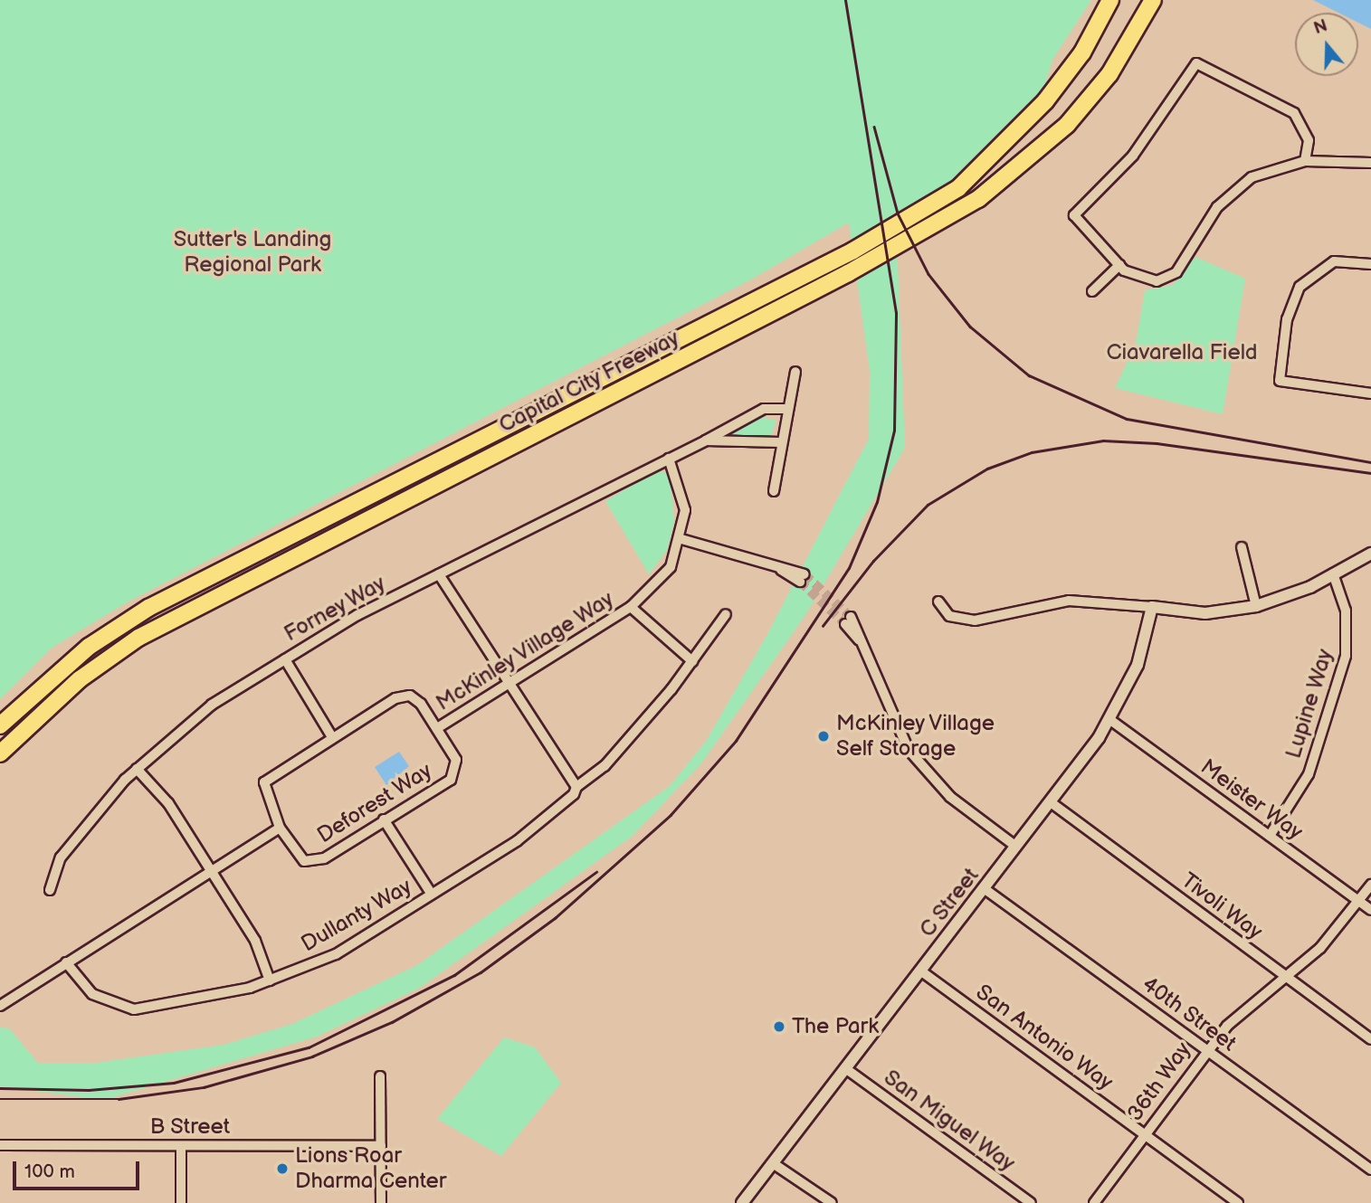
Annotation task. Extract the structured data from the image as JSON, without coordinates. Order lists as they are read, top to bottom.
{
  "streets": {
    "highway": ["Capital City Freeway"],
    "street": [
      "Forney Way",
      "McKinley Village Way",
      "Lupine Way",
      "Meister Way",
      "Deforest Way",
      "C Street",
      "Tivoli Way",
      "Dullanty Way",
      "40th Street",
      "San Antonio Way",
      "36th Way",
      "San Miguel Way",
      "B Street"
    ]
  },
  "crossings": [
    ["McKinley Village Way", "Deforest Way"],
    ["Lupine Way", "Meister Way"],
    ["Meister Way", "C Street"],
    ["Meister Way", "36th Way"],
    ["C Street", "Tivoli Way"],
    ["C Street", "40th Street"],
    ["C Street", "San Antonio Way"],
    ["C Street", "San Miguel Way"],
    ["Tivoli Way", "36th Way"],
    ["40th Street", "36th Way"],
    ["San Antonio Way", "36th Way"]
  ],
  "parks": ["Sutter's Landing Regional Park", "Ciavarella Field"],
  "places": ["McKinley Village Self Storage", "The Park", "Lions Roar Dharma Center"],
  "scale_bar": "100 m",
  "north": "top"
}
